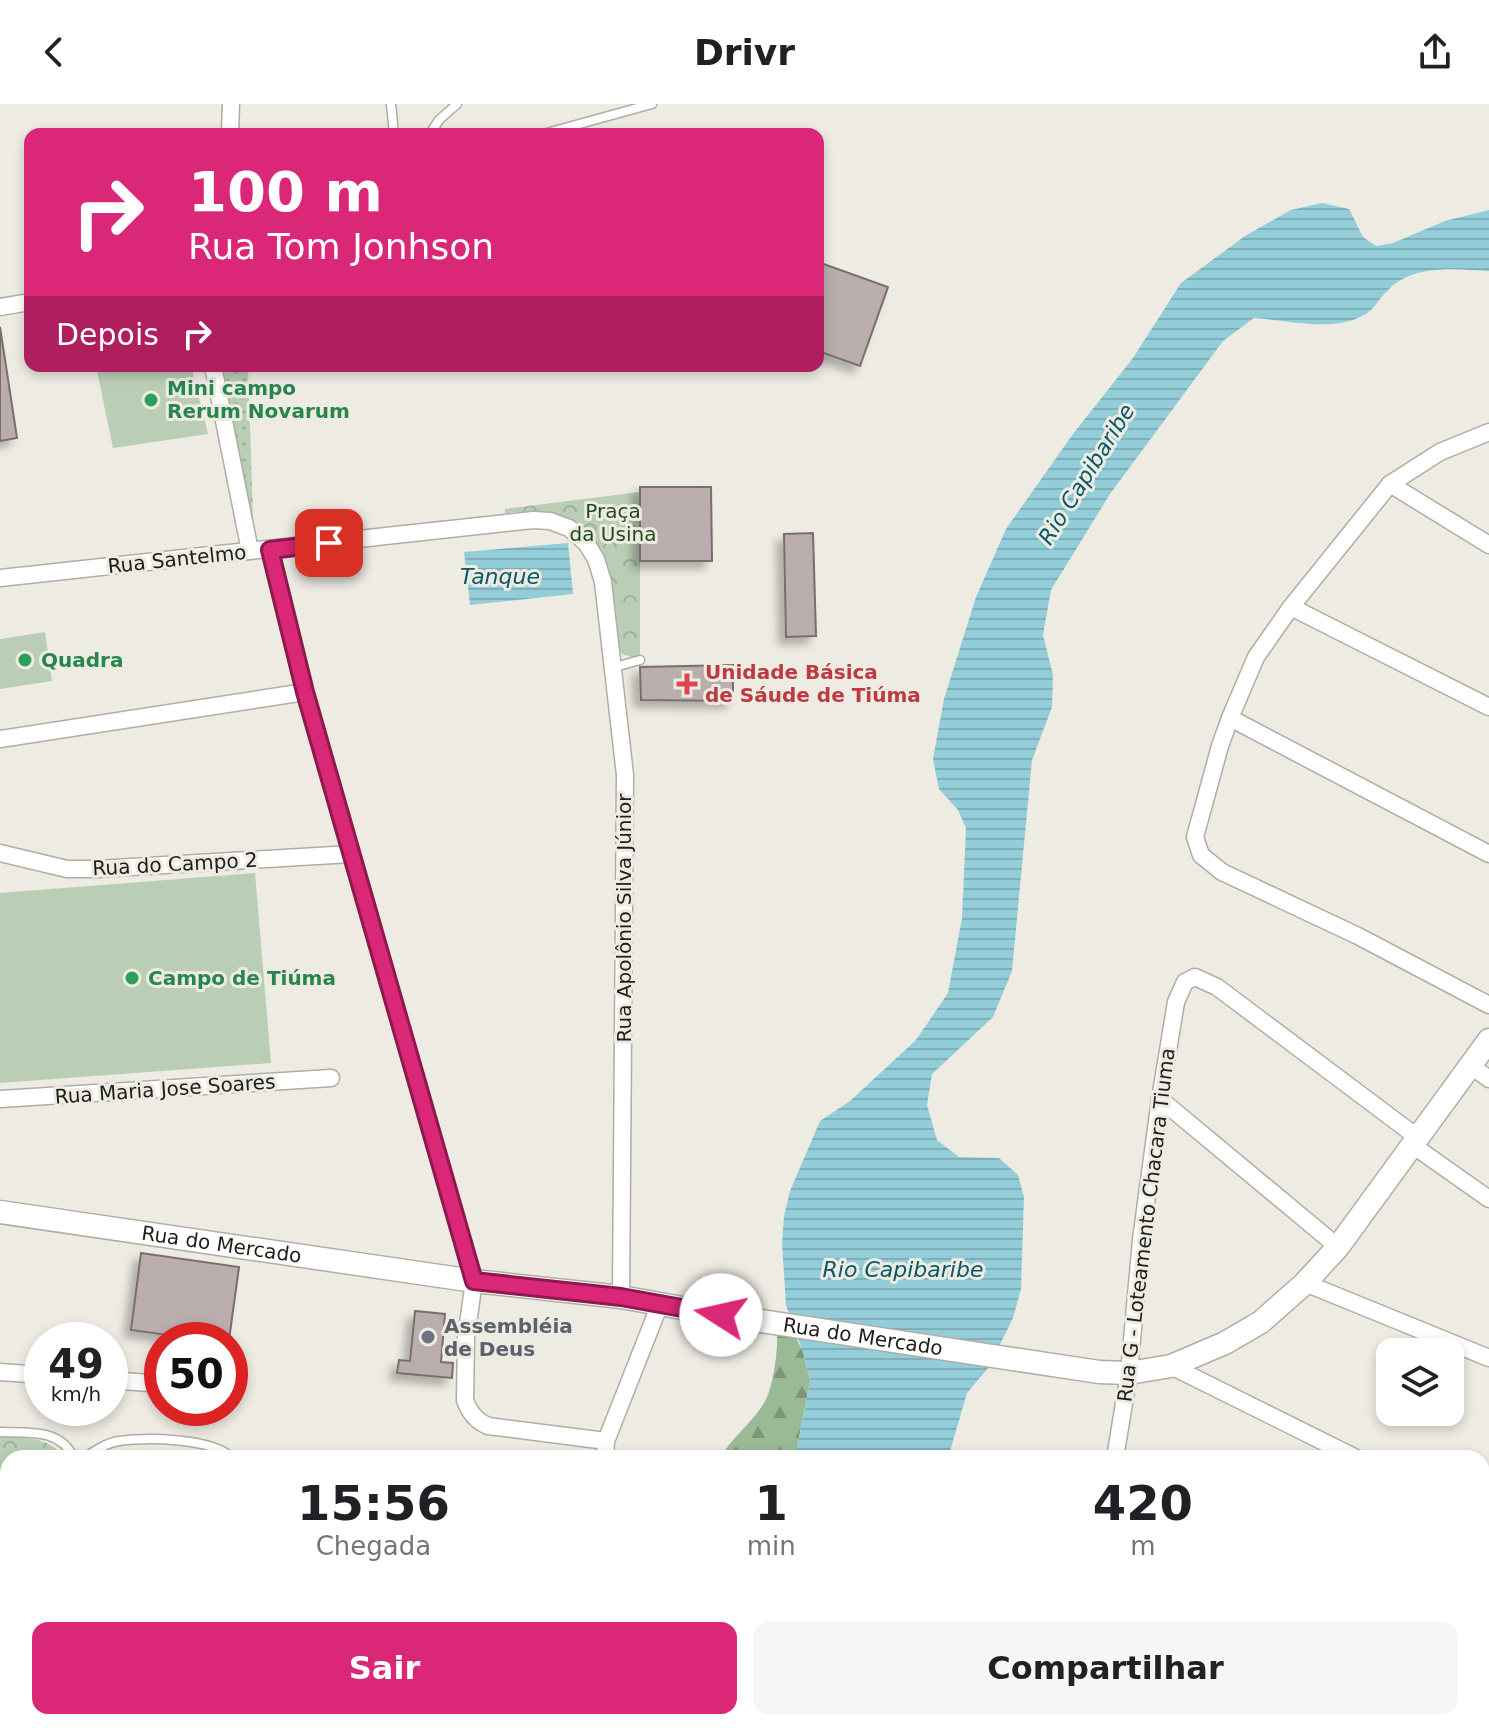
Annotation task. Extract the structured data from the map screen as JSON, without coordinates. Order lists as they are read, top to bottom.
{
  "streets": {
    "main road": ["Rua do Mercado"],
    "street": [
      "Rua Santelmo",
      "Rua do Campo 2",
      "Rua Apolônio Silva Júnior",
      "Rua Maria Jose Soares",
      "Rua G - Loteamento Chacara Tiuma"
    ]
  },
  "crossings": [
    ["Rua Santelmo", "Rua Apolônio Silva Júnior"],
    ["Rua Apolônio Silva Júnior", "Rua do Mercado"],
    ["Rua G - Loteamento Chacara Tiuma", "Rua do Mercado"]
  ],
  "water": ["Rio Capibaribe", "Tanque"],
  "parks": ["Praça da Usina"],
  "places": {
    "other": [
      "Mini campo Rerum Novarum",
      "Quadra",
      "Campo de Tiúma",
      "Assembléia de Deus"
    ],
    "health": ["Unidade Básica de Sáude de Tiúma"]
  },
  "page": {
    "header": "Drivr",
    "turn": ["100 m", "Rua Tom Jonhson"],
    "then": "Depois",
    "speed": "49 km/h",
    "limit": "50",
    "eta": [
      "15:56",
      "Chegada",
      "1",
      "min",
      "420",
      "m"
    ],
    "buttons": ["Sair", "Compartilhar"]
  }
}
